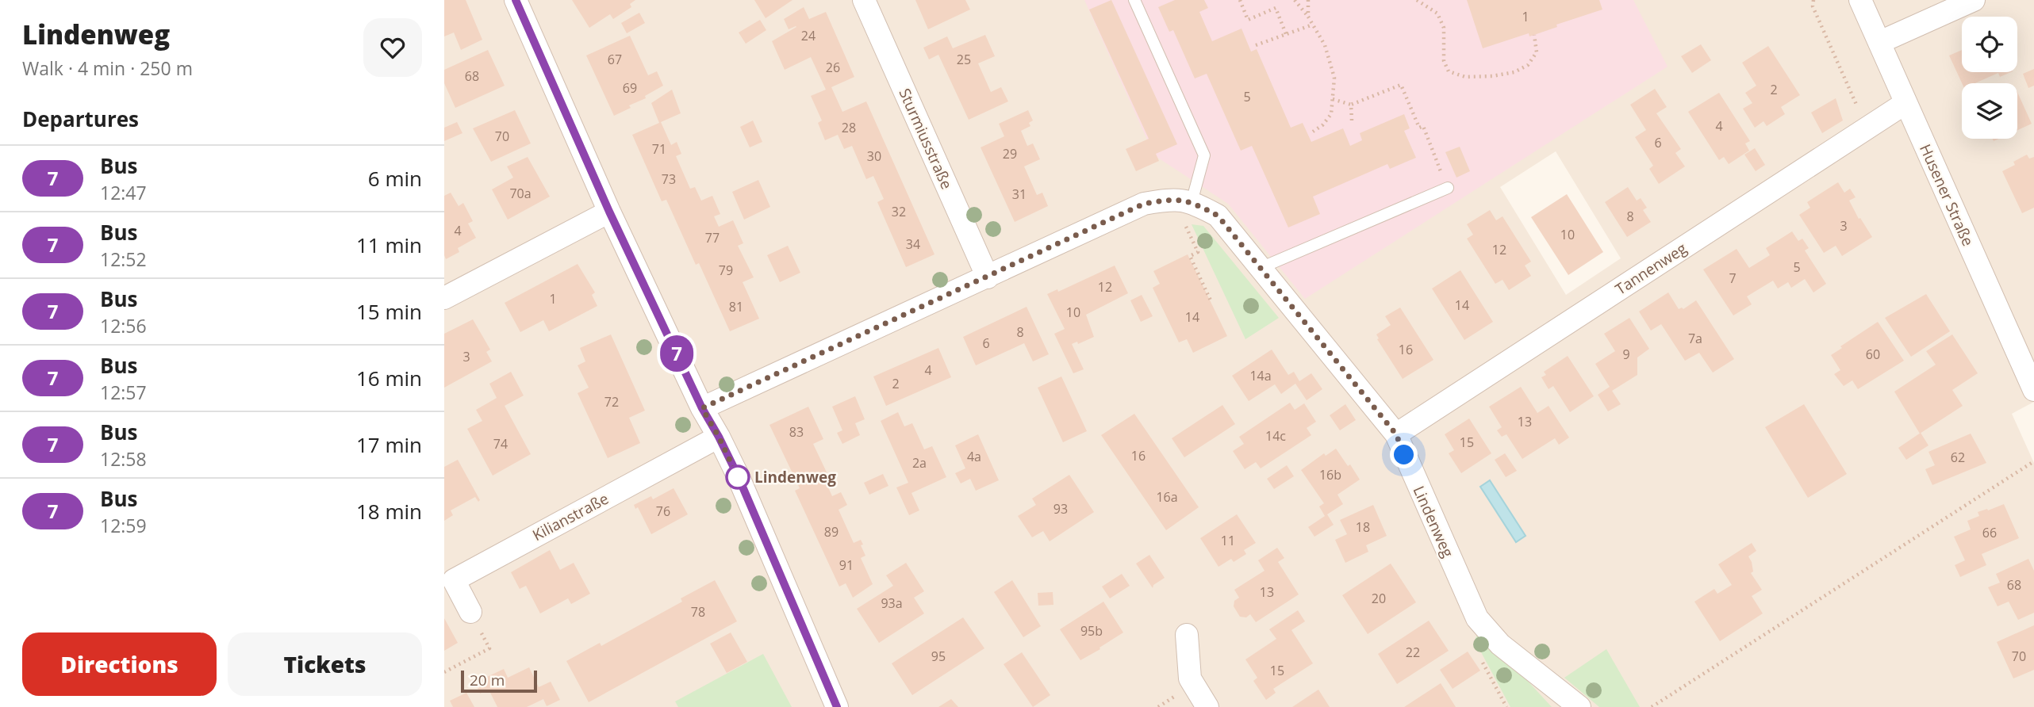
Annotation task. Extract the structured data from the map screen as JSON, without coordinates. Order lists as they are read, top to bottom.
{
  "streets": {
    "street": [
      "Sturmiusstraße",
      "Husener Straße",
      "Tannenweg",
      "Kilianstraße",
      "Lindenweg"
    ]
  },
  "crossings": [
    ["Sturmiusstraße", "Lindenweg"],
    ["Husener Straße", "Tannenweg"],
    ["Tannenweg", "Lindenweg"]
  ],
  "places": ["Lindenweg"],
  "lines": ["bus line 7"],
  "house_numbers": [
    "1",
    "24",
    "67",
    "25",
    "26",
    "68",
    "69",
    "2",
    "5",
    "4",
    "28",
    "70",
    "6",
    "71",
    "29",
    "30",
    "73",
    "70a",
    "31",
    "32",
    "8",
    "3",
    "4",
    "10",
    "77",
    "34",
    "12",
    "5",
    "79",
    "7",
    "12",
    "1",
    "14",
    "81",
    "10",
    "14",
    "8",
    "7a",
    "6",
    "16",
    "9",
    "60",
    "3",
    "4",
    "14a",
    "2",
    "72",
    "13",
    "83",
    "14c",
    "15",
    "74",
    "16",
    "4a",
    "62",
    "2a",
    "16b",
    "16a",
    "93",
    "76",
    "18",
    "89",
    "66",
    "11",
    "91",
    "68",
    "13",
    "20",
    "93a",
    "78",
    "95b",
    "22",
    "95",
    "70",
    "15"
  ],
  "scale_bar": "20 m",
  "page": {
    "heading": [
      ["Lindenweg", "Walk · 4 min · 250 m"],
      "Departures"
    ],
    "on_map": "7",
    "list": [
      {
        "mark": "7",
        "name": "Bus",
        "note": "12:47",
        "value": "6 min"
      },
      {
        "mark": "7",
        "name": "Bus",
        "note": "12:52",
        "value": "11 min"
      },
      {
        "mark": "7",
        "name": "Bus",
        "note": "12:56",
        "value": "15 min"
      },
      {
        "mark": "7",
        "name": "Bus",
        "note": "12:57",
        "value": "16 min"
      },
      {
        "mark": "7",
        "name": "Bus",
        "note": "12:58",
        "value": "17 min"
      },
      {
        "mark": "7",
        "name": "Bus",
        "note": "12:59",
        "value": "18 min"
      }
    ],
    "buttons": ["Directions", "Tickets"],
    "scale": "20 m"
  }
}
